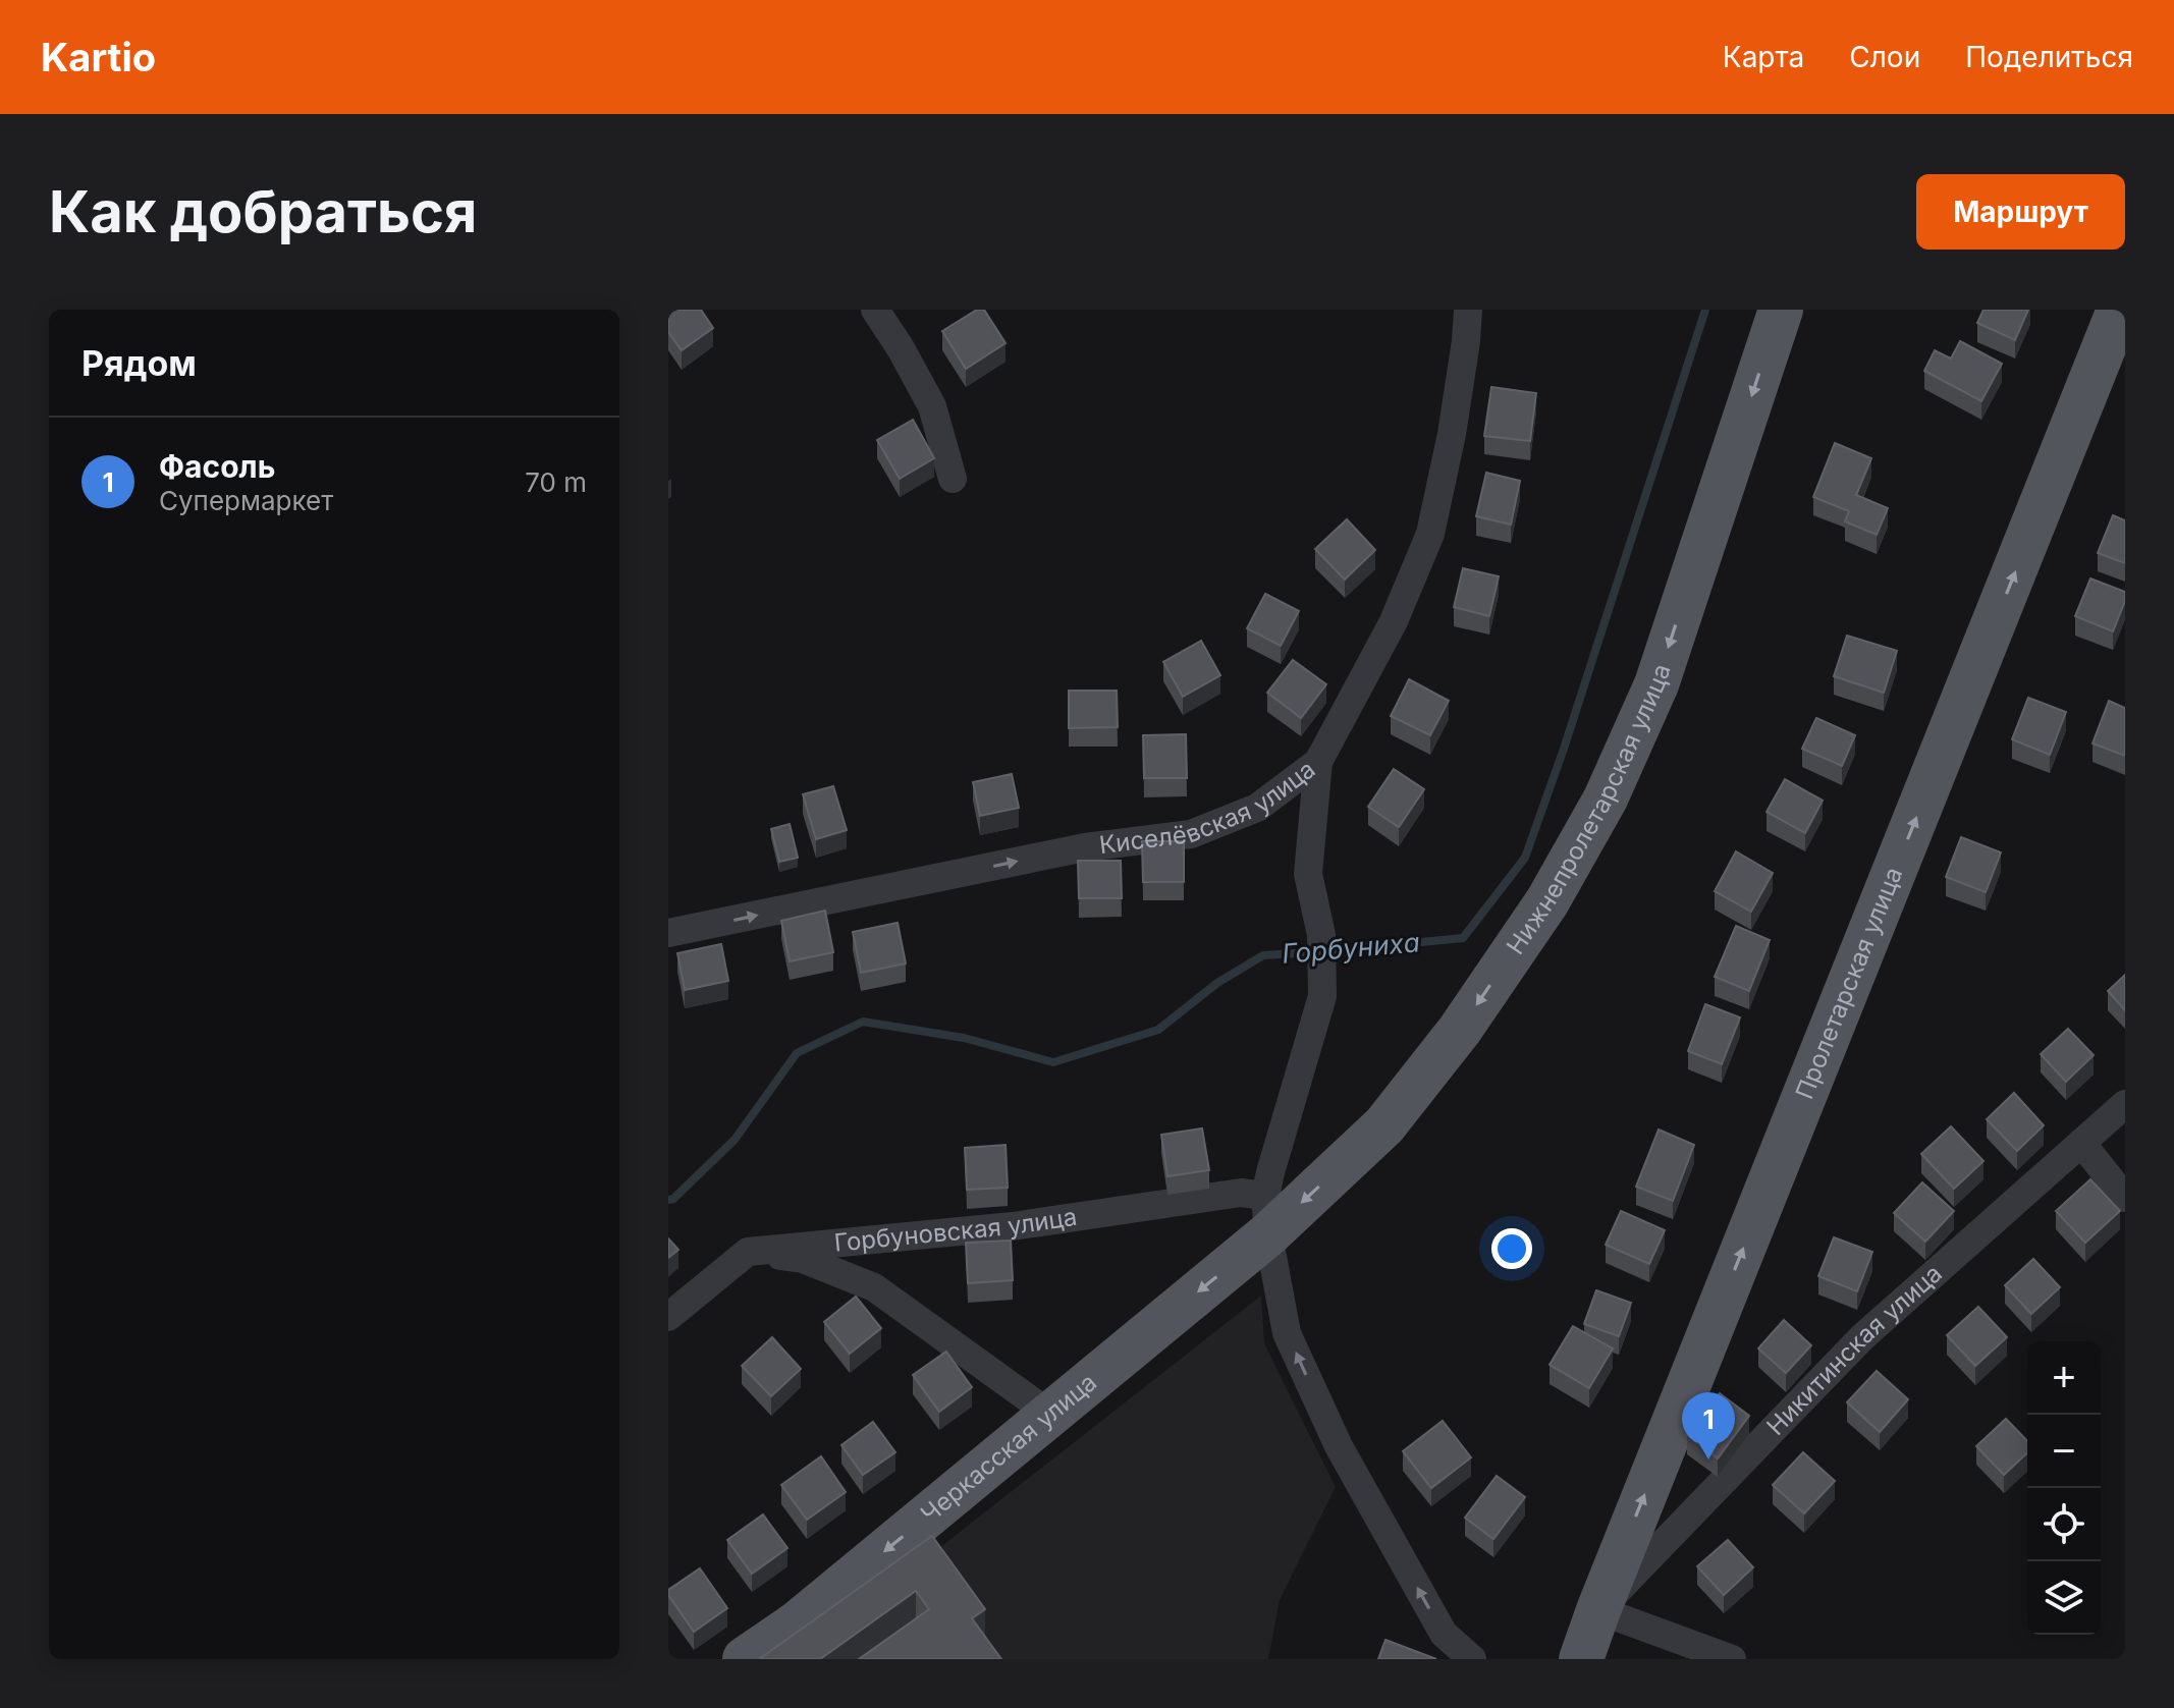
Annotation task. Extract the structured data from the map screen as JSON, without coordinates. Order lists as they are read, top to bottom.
{
  "streets": {
    "main road": ["Нижнепролетарская улица", "Пролетарская улица", "Черкасская улица"],
    "street": ["Киселёвская улица", "Горбуновская улица", "Никитинская улица"]
  },
  "crossings": [
    ["Нижнепролетарская улица", "Горбуновская улица"],
    ["Нижнепролетарская улица", "Черкасская улица"],
    ["Пролетарская улица", "Никитинская улица"],
    ["Горбуновская улица", "Черкасская улица"]
  ],
  "one_way": [
    "Киселёвская улица",
    "Нижнепролетарская улица",
    "Пролетарская улица",
    "Черкасская улица"
  ],
  "water": ["Горбуниха"],
  "page": {
    "header": "Kartio",
    "nav": ["Карта", "Слои", "Поделиться"],
    "buttons": "Маршрут",
    "title": "Как добраться",
    "heading": "Рядом",
    "list": [
      {
        "mark": "1",
        "name": "Фасоль",
        "note": "Супермаркет",
        "value": "70 m"
      }
    ],
    "map_buttons": ["+", "−"],
    "pins": "1"
  }
}
